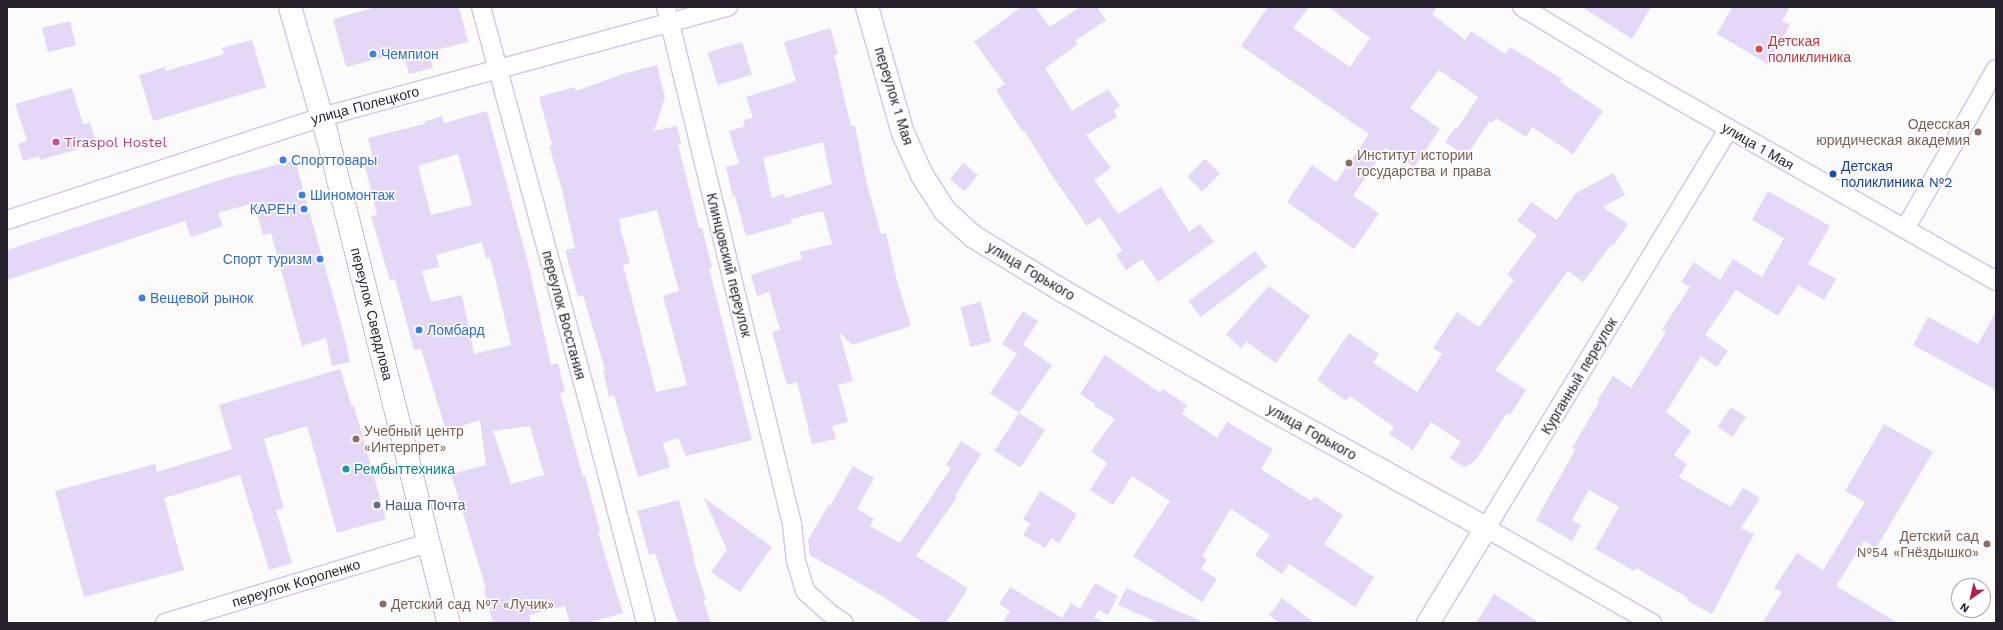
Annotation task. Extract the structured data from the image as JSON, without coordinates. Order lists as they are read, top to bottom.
{
  "streets": {
    "street": [
      "переулок 1 Мая",
      "улица Полецкого",
      "улица 1 Мая",
      "Клинцовский переулок",
      "улица Горького",
      "переулок Свердлова",
      "переулок Восстания",
      "Курганный переулок",
      "переулок Короленко"
    ]
  },
  "crossings": [
    ["переулок 1 Мая", "улица Горького"],
    ["улица Полецкого", "Клинцовский переулок"],
    ["улица Полецкого", "переулок Свердлова"],
    ["улица Полецкого", "переулок Восстания"],
    ["улица 1 Мая", "Курганный переулок"],
    ["улица Горького", "Курганный переулок"],
    ["переулок Свердлова", "переулок Короленко"]
  ],
  "places": [
    "Детская поликлиника",
    "Чемпион",
    "Одесская юридическая академия",
    "Tiraspol Hostel",
    "Спорттовары",
    "Институт истории государства и права",
    "Детская поликлиника №2",
    "Шиномонтаж",
    "КАРЕН",
    "Спорт туризм",
    "Вещевой рынок",
    "Ломбард",
    "Учебный центр «Интерпрет»",
    "Рембыттехника",
    "Наша Почта",
    "Детский сад №54 «Гнёздышко»",
    "Детский сад №7 «Лучик»"
  ],
  "north": "bottom left"
}
